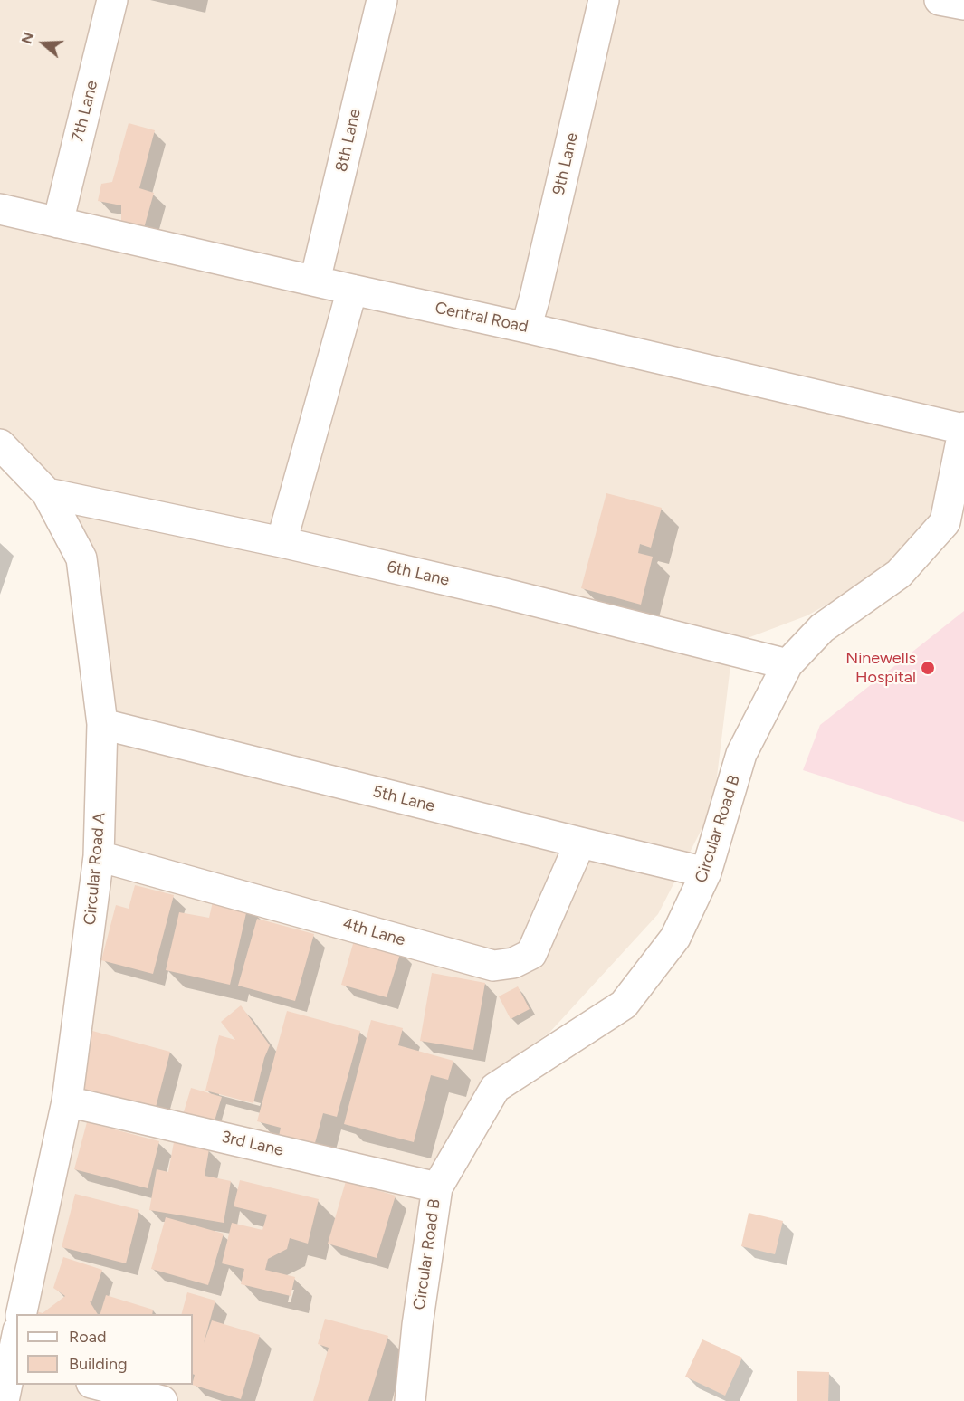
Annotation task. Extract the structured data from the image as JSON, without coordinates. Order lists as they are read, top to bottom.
{
  "streets": {
    "street": [
      "7th Lane",
      "8th Lane",
      "9th Lane",
      "Central Road",
      "6th Lane",
      "5th Lane",
      "Circular Road B",
      "Circular Road A",
      "4th Lane",
      "3rd Lane"
    ]
  },
  "crossings": [
    ["7th Lane", "Central Road"],
    ["8th Lane", "Central Road"],
    ["9th Lane", "Central Road"],
    ["Central Road", "Circular Road B"],
    ["6th Lane", "Circular Road B"],
    ["6th Lane", "Circular Road A"],
    ["5th Lane", "Circular Road B"],
    ["5th Lane", "Circular Road A"],
    ["5th Lane", "4th Lane"],
    ["Circular Road B", "3rd Lane"],
    ["Circular Road A", "4th Lane"],
    ["Circular Road A", "3rd Lane"]
  ],
  "places": ["Ninewells Hospital"],
  "legend": ["Road", "Building"],
  "north": "left"
}
